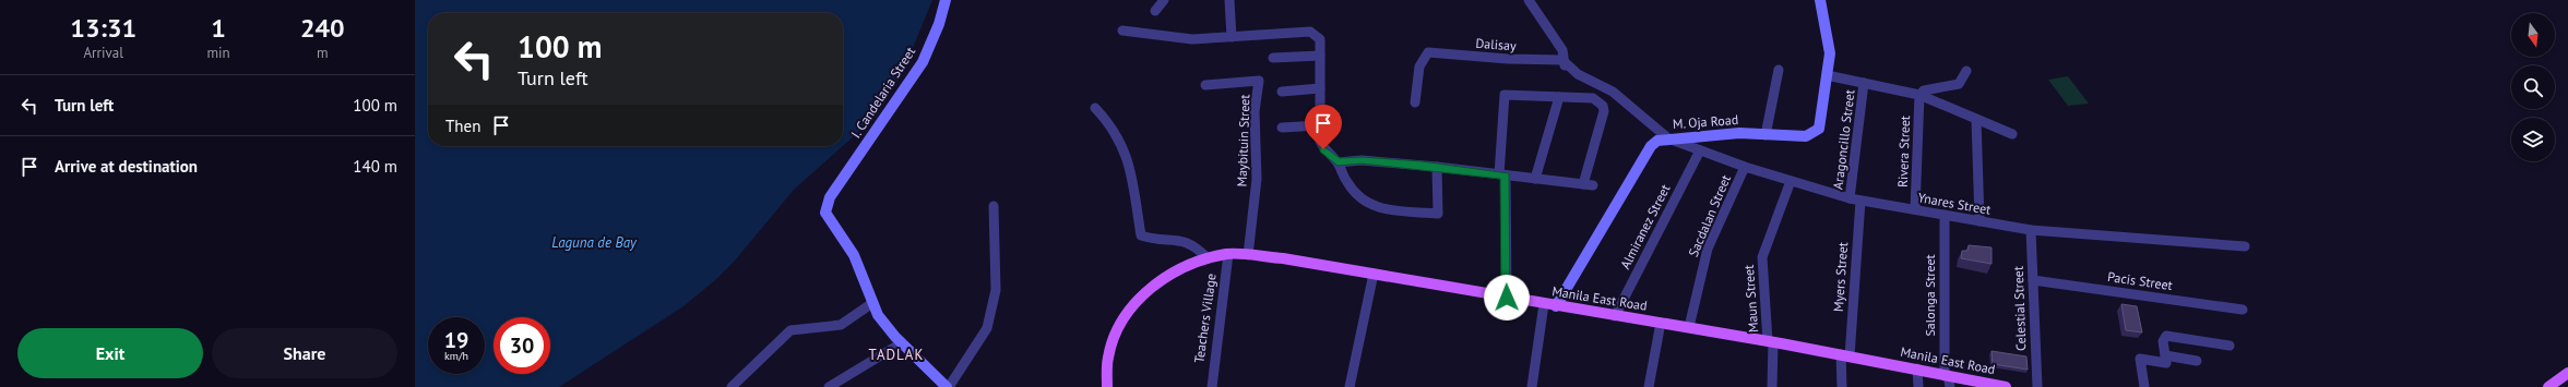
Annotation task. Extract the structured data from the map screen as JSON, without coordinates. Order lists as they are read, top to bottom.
{
  "streets": {
    "main road": ["Manila East Road"],
    "street": [
      "Dalisay",
      "I. Candelaria Street",
      "M. Oja Road",
      "Aragoncillo Street",
      "Maybituin Street",
      "Rivera Street",
      "Ynares Street",
      "Sacdalan Street",
      "Almiranez Street",
      "Myers Street",
      "Pacis Street",
      "Salonga Street",
      "Maun Street",
      "Celestial Street",
      "Teachers Village"
    ]
  },
  "crossings": [
    ["Dalisay", "Ynares Street"],
    ["M. Oja Road", "Ynares Street"],
    ["M. Oja Road", "Manila East Road"],
    ["Aragoncillo Street", "Ynares Street"],
    ["Maybituin Street", "Manila East Road"],
    ["Rivera Street", "Ynares Street"],
    ["Ynares Street", "Sacdalan Street"],
    ["Ynares Street", "Almiranez Street"],
    ["Ynares Street", "Myers Street"],
    ["Ynares Street", "Salonga Street"],
    ["Ynares Street", "Maun Street"],
    ["Ynares Street", "Celestial Street"],
    ["Sacdalan Street", "Manila East Road"],
    ["Almiranez Street", "Manila East Road"],
    ["Myers Street", "Manila East Road"],
    ["Pacis Street", "Celestial Street"],
    ["Salonga Street", "Manila East Road"],
    ["Manila East Road", "Maun Street"],
    ["Manila East Road", "Teachers Village"]
  ],
  "districts": ["TADLAK"],
  "water": ["Laguna de Bay"],
  "north": "bottom",
  "page": {
    "eta": [
      "13:31",
      "Arrival",
      "1",
      "min",
      "240",
      "m"
    ],
    "turn": ["100 m", "Turn left"],
    "list": [
      {
        "name": "Turn left",
        "value": "100 m"
      },
      {
        "name": "Arrive at destination",
        "value": "140 m"
      }
    ],
    "then": "Then",
    "speed": "19 km/h",
    "limit": "30",
    "buttons": ["Exit", "Share"]
  }
}
